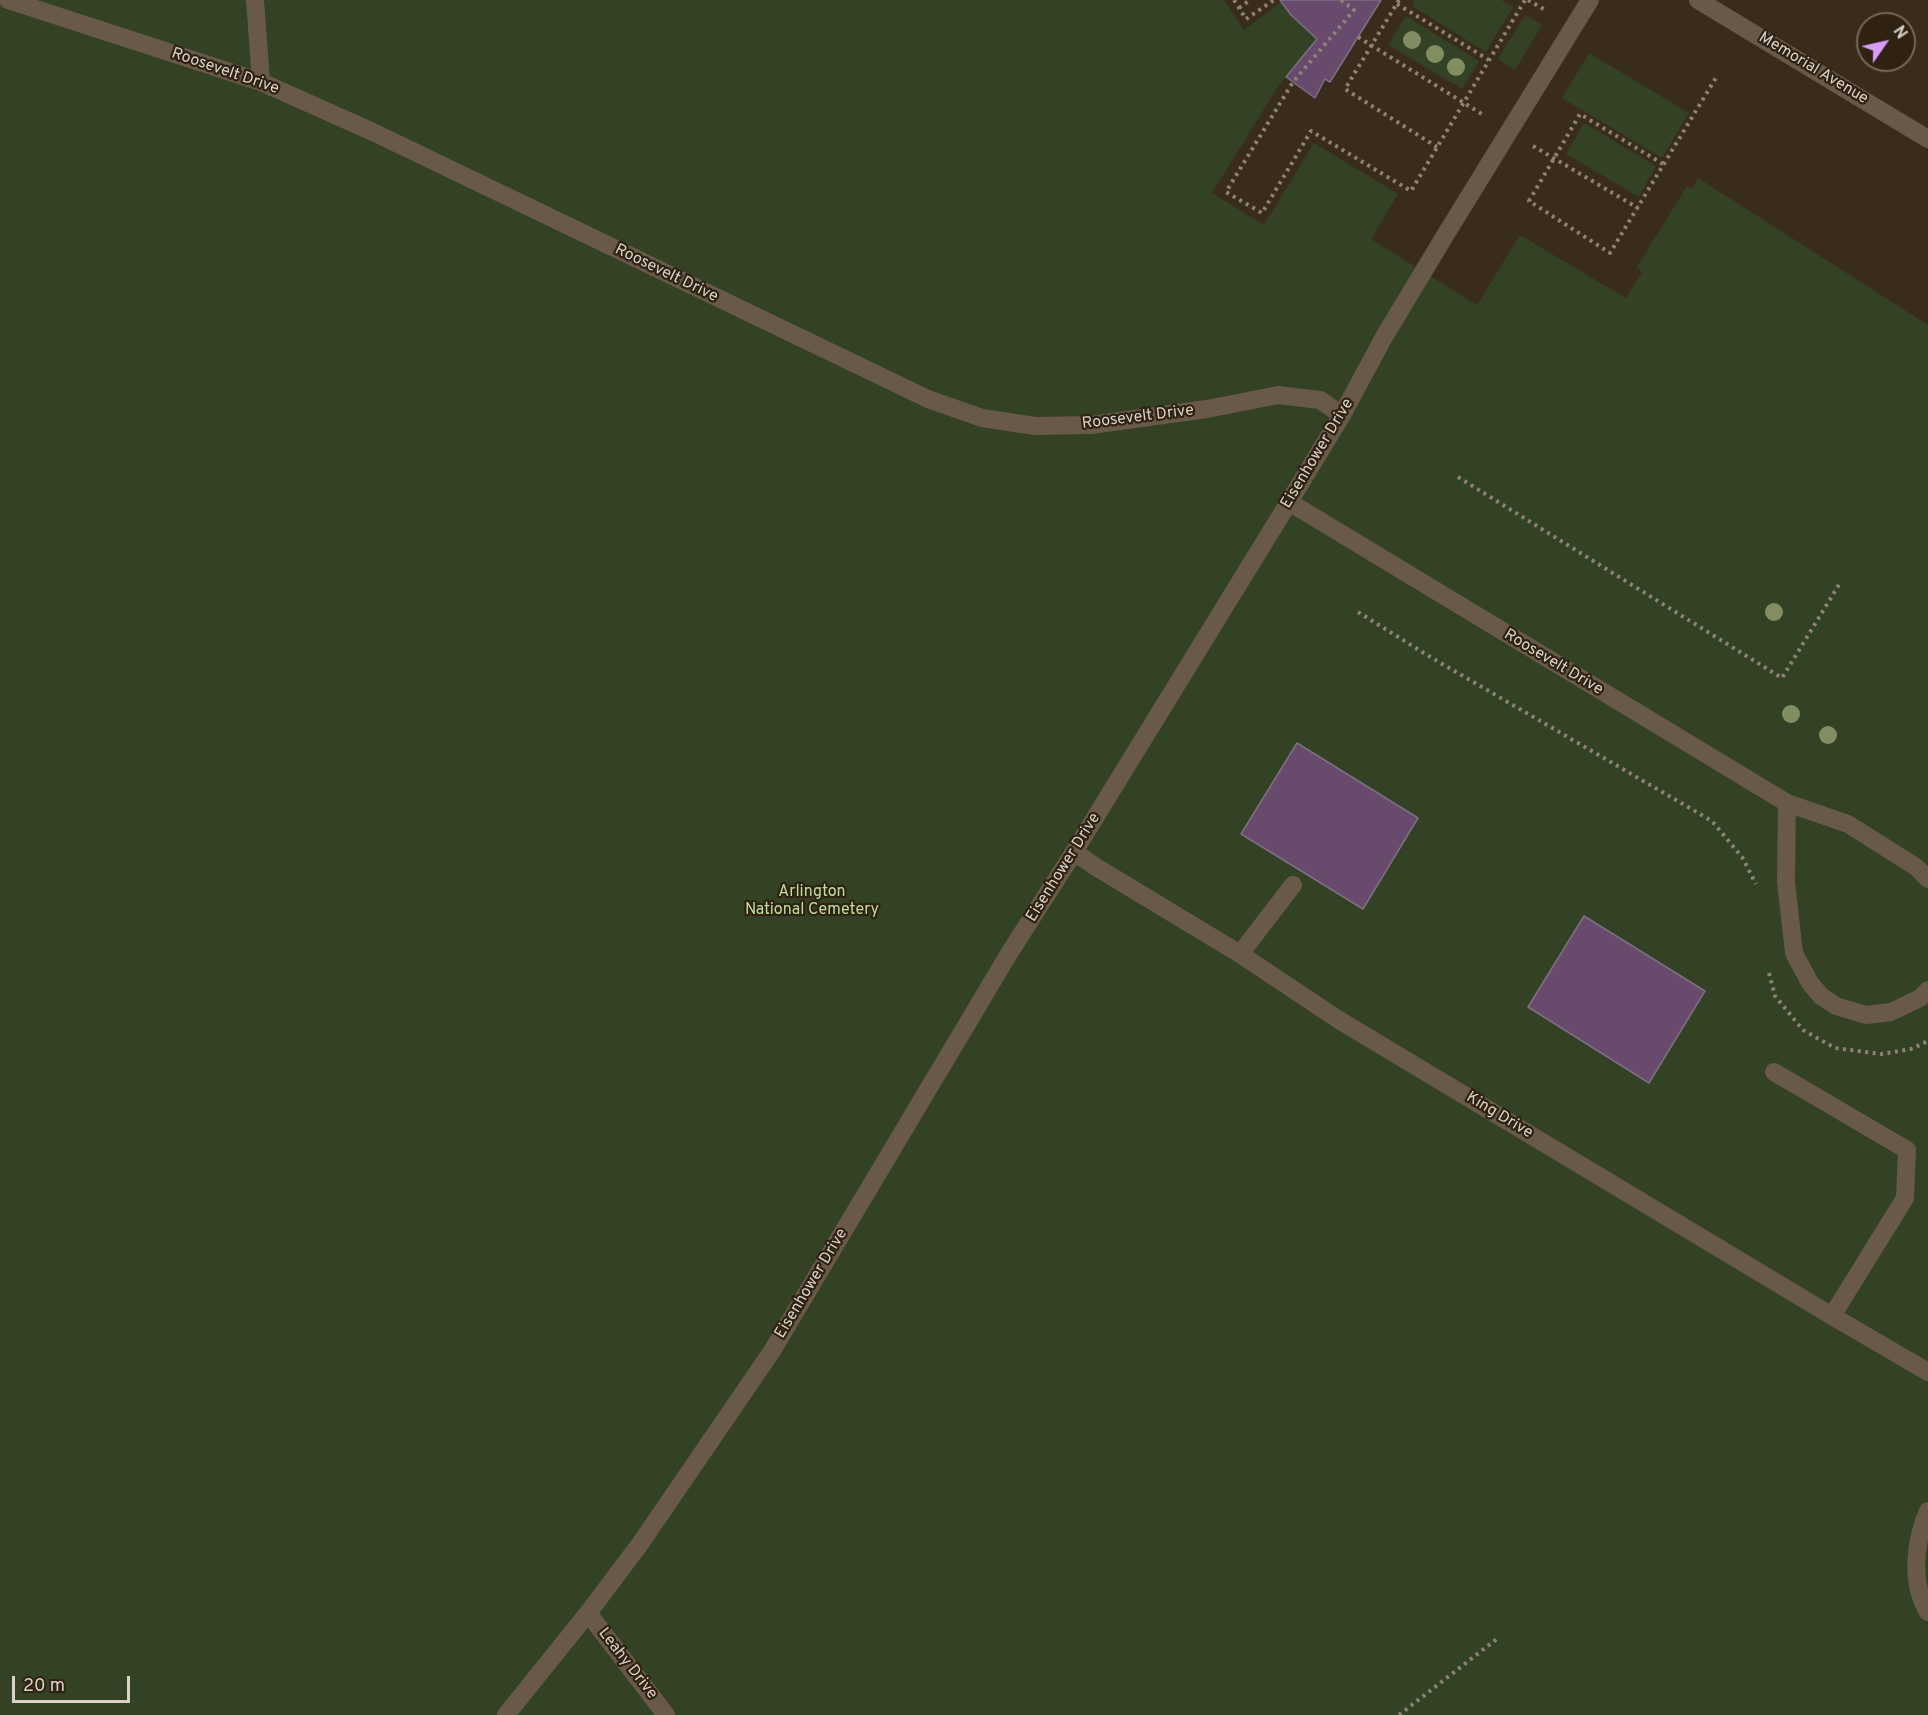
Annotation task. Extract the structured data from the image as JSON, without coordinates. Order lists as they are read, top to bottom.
{
  "streets": {
    "street": [
      "Memorial Avenue",
      "Roosevelt Drive",
      "Eisenhower Drive",
      "King Drive",
      "Leahy Drive"
    ]
  },
  "crossings": [
    ["Roosevelt Drive", "Eisenhower Drive"],
    ["Eisenhower Drive", "King Drive"],
    ["Eisenhower Drive", "Leahy Drive"]
  ],
  "parks": ["Arlington National Cemetery"],
  "scale_bar": "20 m",
  "north": "top right"
}
